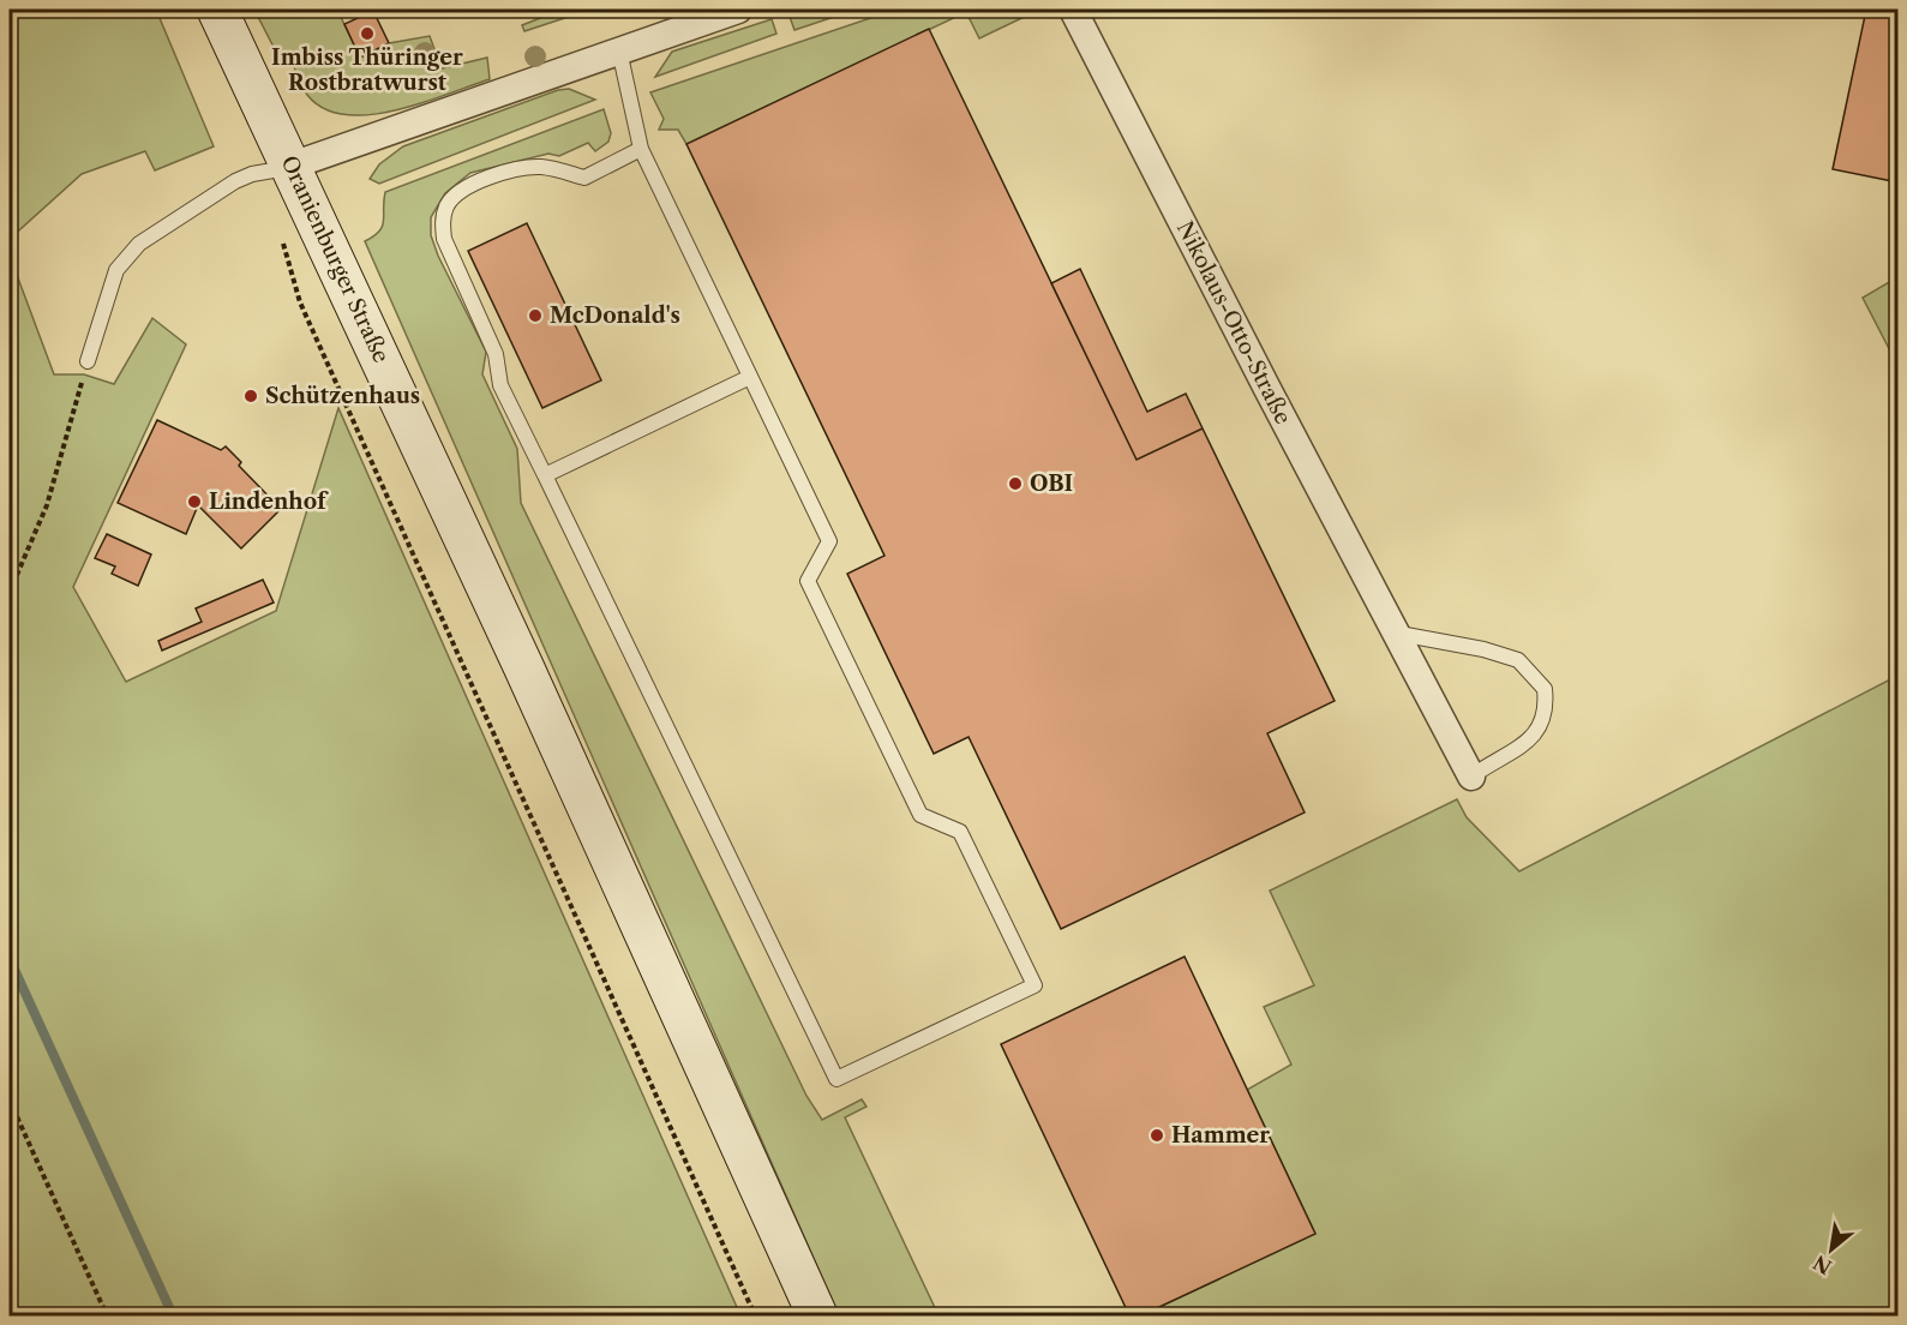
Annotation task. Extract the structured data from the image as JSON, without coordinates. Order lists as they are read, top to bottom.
{
  "streets": {
    "main road": ["Oranienburger Straße"],
    "street": ["Nikolaus-Otto-Straße"]
  },
  "places": [
    "Imbiss Thüringer Rostbratwurst",
    "McDonald's",
    "Schützenhaus",
    "OBI",
    "Lindenhof",
    "Hammer"
  ],
  "north": "bottom left"
}
